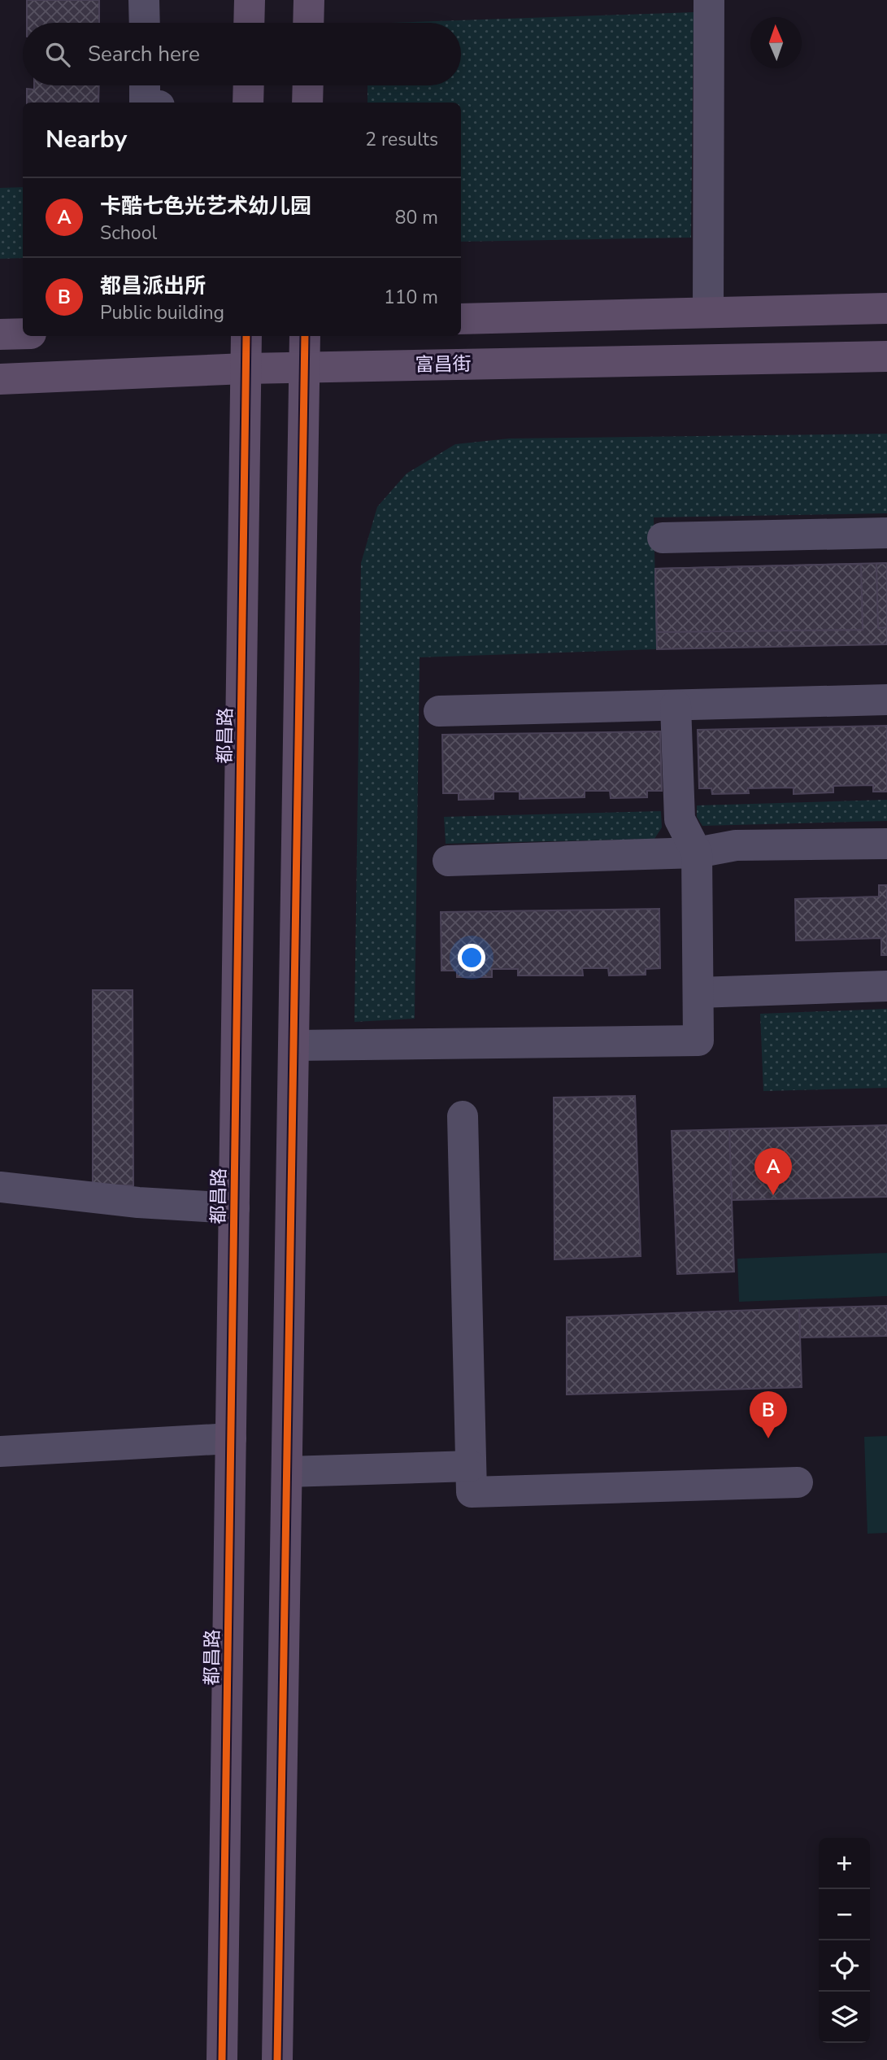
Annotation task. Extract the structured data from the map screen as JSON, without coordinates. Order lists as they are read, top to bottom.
{
  "streets": {
    "main road": ["富昌街", "都昌路"]
  },
  "crossings": [
    ["富昌街", "都昌路"]
  ],
  "north": "top",
  "page": {
    "search": "Search here",
    "heading": ["Nearby", "2 results"],
    "list": [
      {
        "mark": "A",
        "name": "卡酷七色光艺术幼儿园",
        "note": "School",
        "value": "80 m"
      },
      {
        "mark": "B",
        "name": "都昌派出所",
        "note": "Public building",
        "value": "110 m"
      }
    ],
    "pins": ["A", "B"],
    "map_buttons": ["+", "−"]
  }
}
